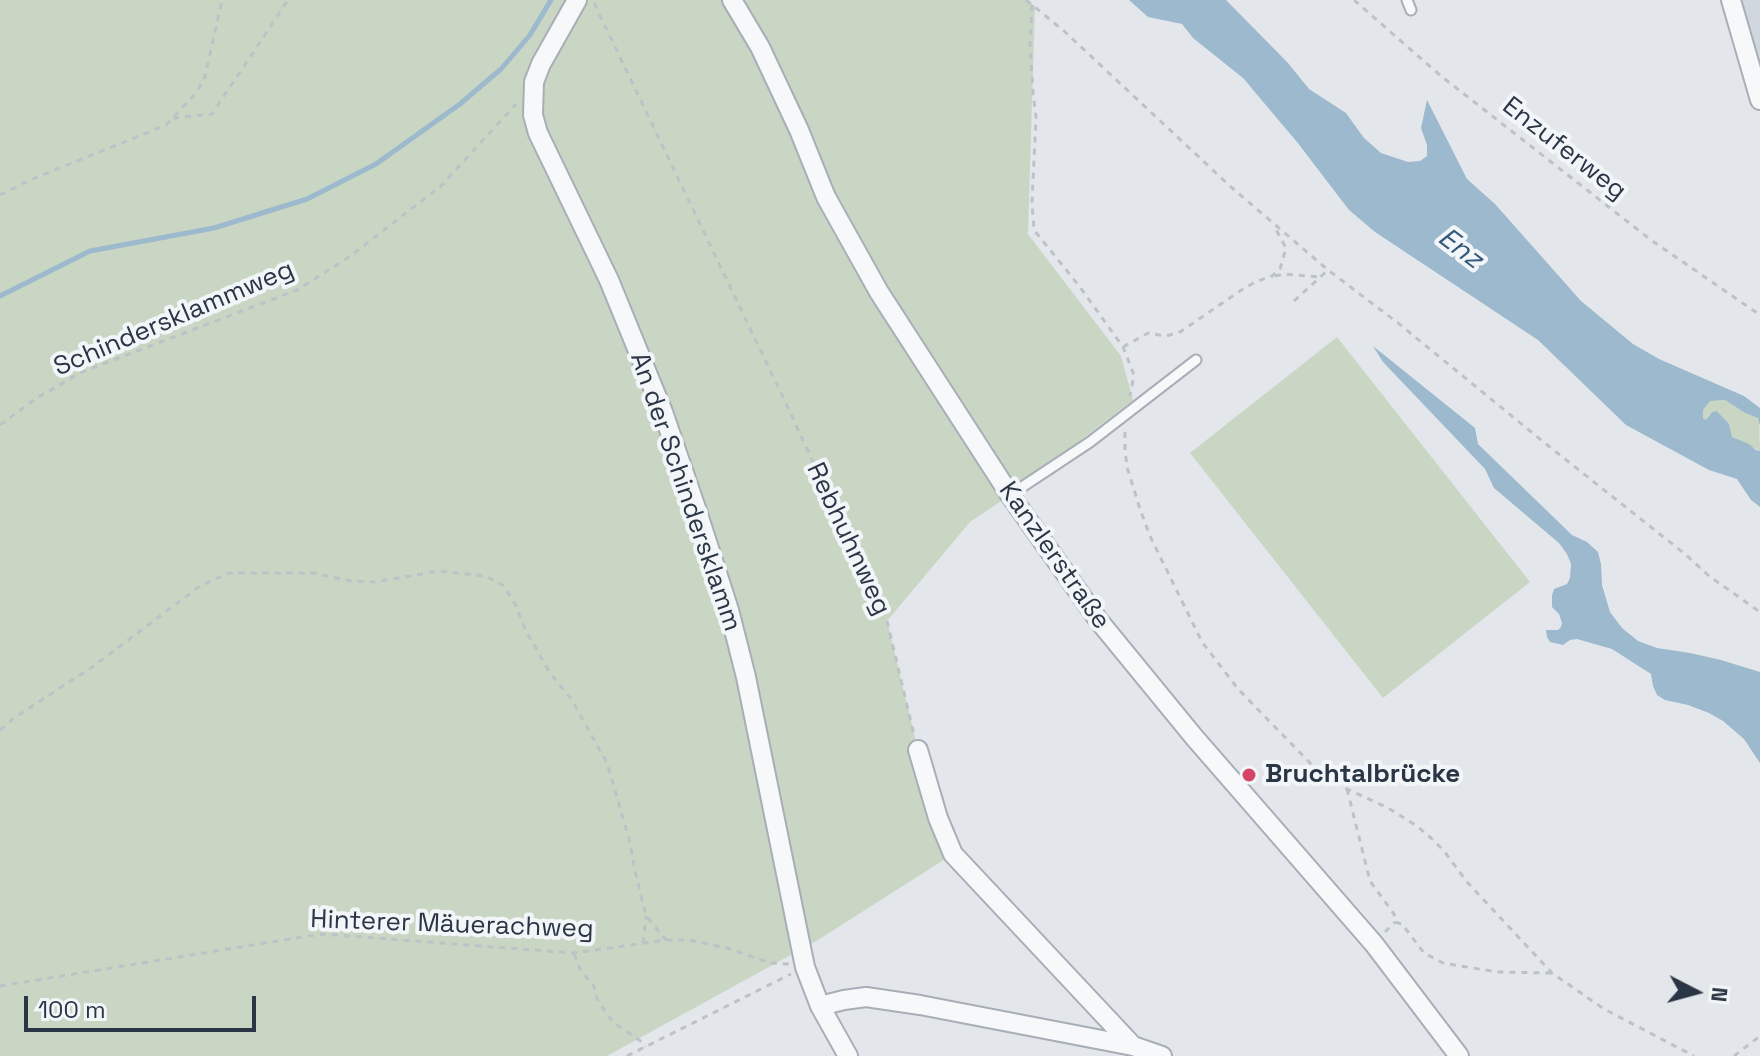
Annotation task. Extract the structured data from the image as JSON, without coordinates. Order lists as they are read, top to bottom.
{
  "streets": {
    "street": ["An der Schindersklamm", "Kanzlerstraße"],
    "path": [
      "Enzuferweg",
      "Schindersklammweg",
      "Rebhuhnweg",
      "Hinterer Mäuerachweg"
    ]
  },
  "crossings": [
    ["Schindersklammweg", "An der Schindersklamm"],
    ["An der Schindersklamm", "Hinterer Mäuerachweg"]
  ],
  "water": ["Enz"],
  "places": ["Bruchtalbrücke"],
  "scale_bar": "100 m",
  "north": "right"
}
